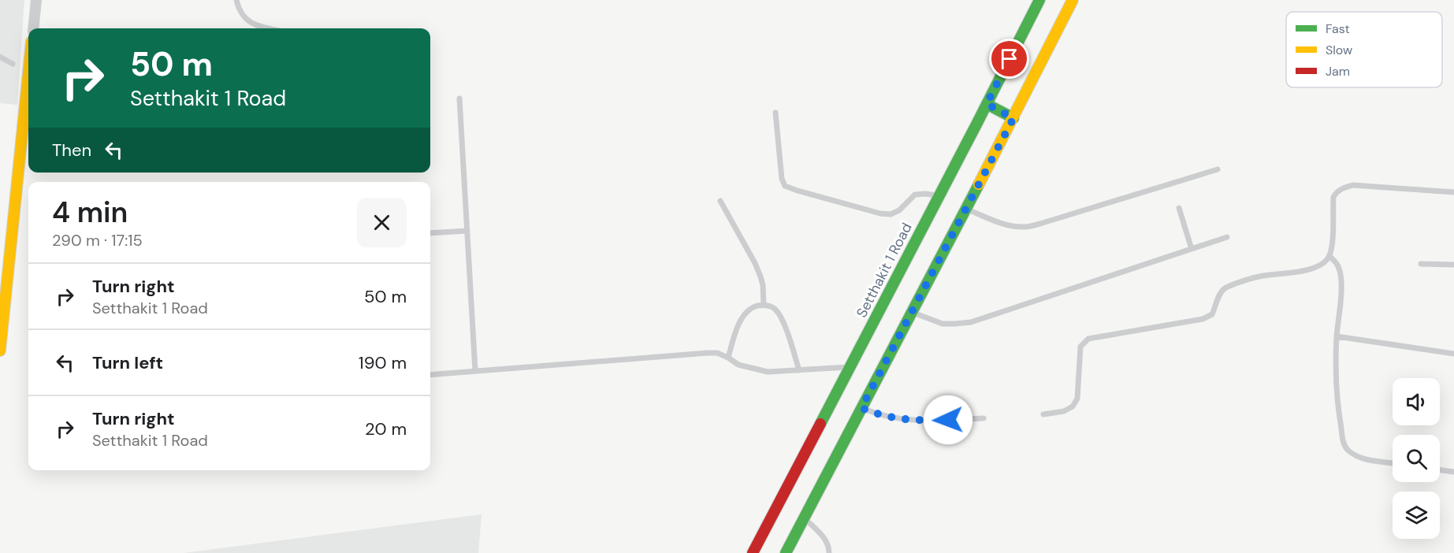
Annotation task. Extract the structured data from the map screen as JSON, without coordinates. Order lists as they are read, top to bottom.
{
  "streets": {
    "main road": ["Setthakit 1 Road"]
  },
  "legend": ["Fast", "Slow", "Jam"],
  "page": {
    "turn": ["50 m", "Setthakit 1 Road"],
    "then": "Then",
    "heading": ["4 min", "290 m · 17:15"],
    "list": [
      {
        "name": "Turn right",
        "note": "Setthakit 1 Road",
        "value": "50 m"
      },
      {
        "name": "Turn left",
        "value": "190 m"
      },
      {
        "name": "Turn right",
        "note": "Setthakit 1 Road",
        "value": "20 m"
      }
    ]
  }
}
